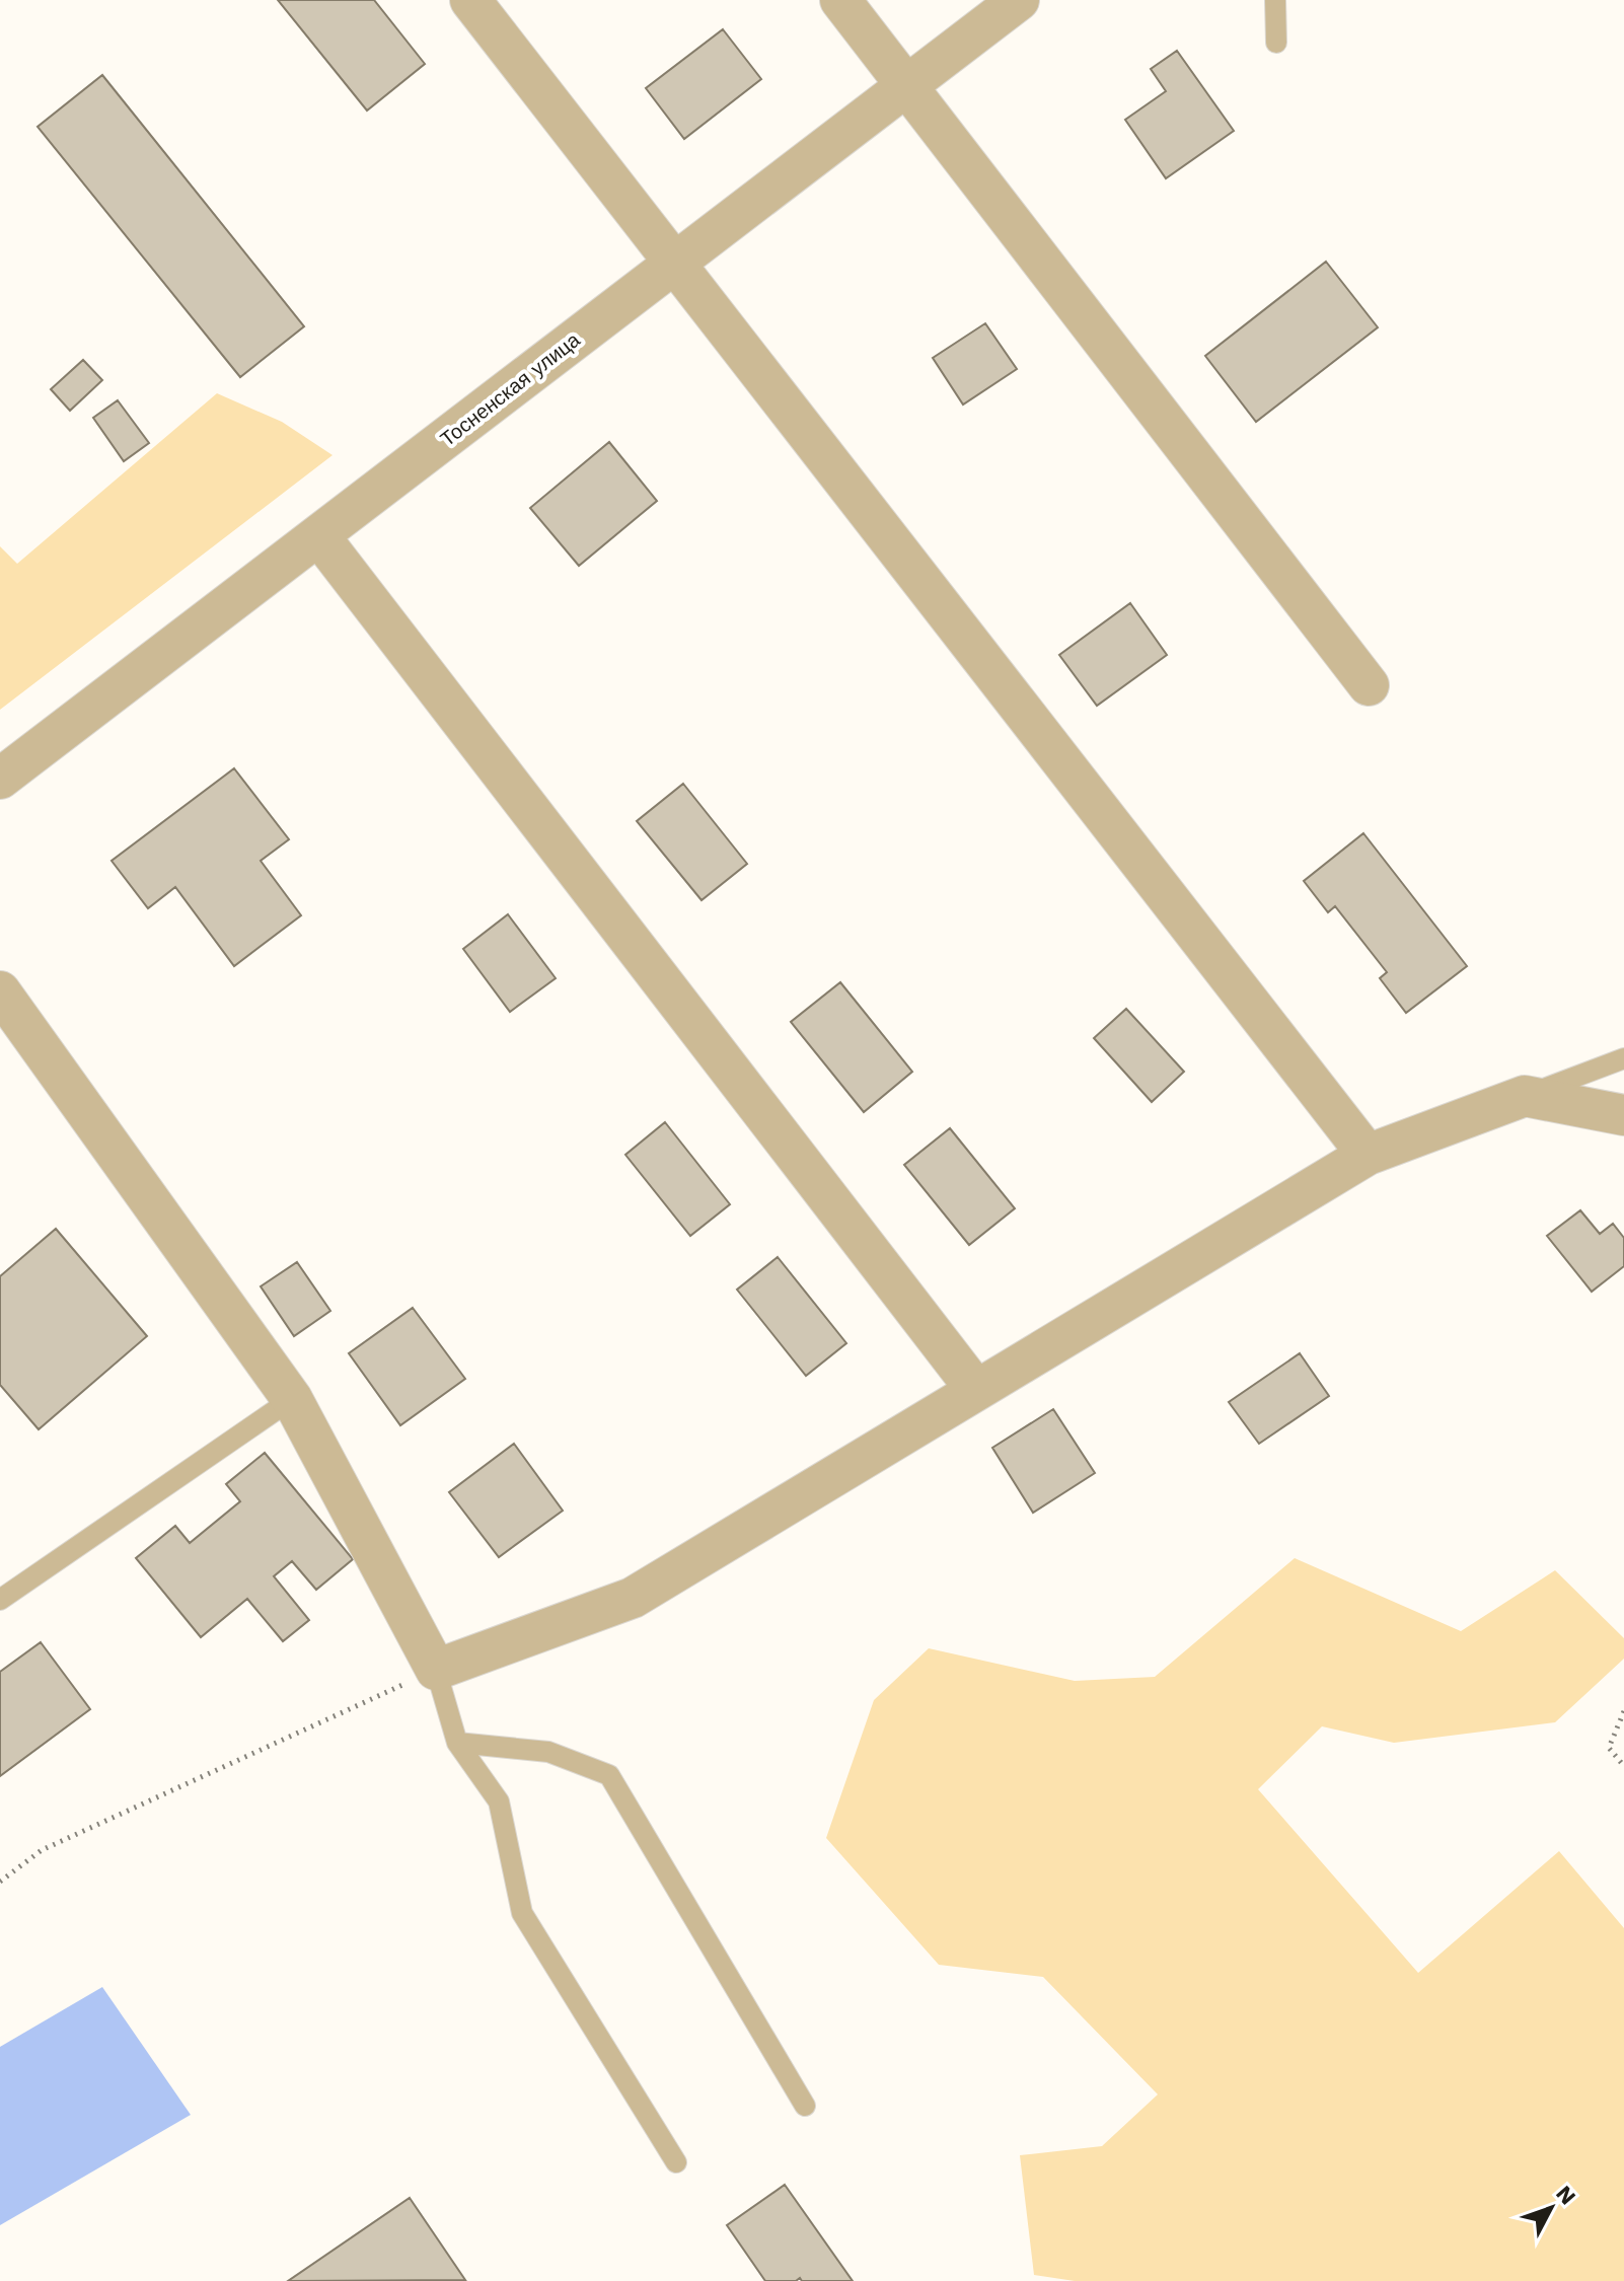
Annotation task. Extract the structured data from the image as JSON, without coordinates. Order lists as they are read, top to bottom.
{
  "streets": {
    "street": ["Тосненская улица"]
  },
  "north": "top right"
}
